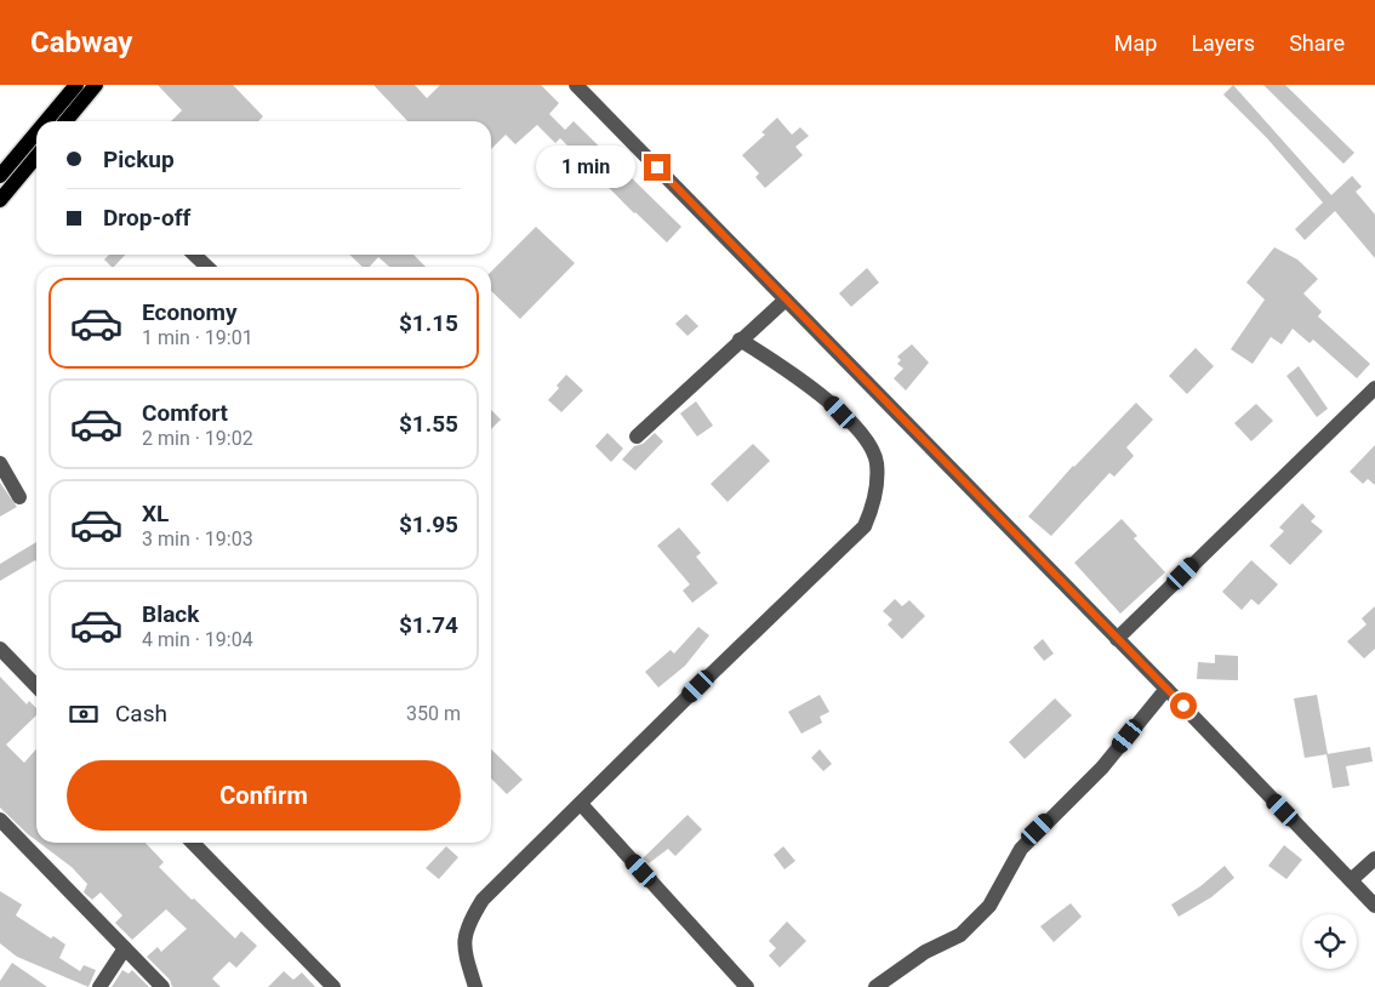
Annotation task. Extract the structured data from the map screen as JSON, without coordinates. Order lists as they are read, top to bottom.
{
  "page": {
    "header": "Cabway",
    "nav": ["Map", "Layers", "Share"],
    "banner": ["Pickup", "Drop-off"],
    "bubble": "1 min",
    "list": [
      {
        "name": "Economy",
        "note": "1 min · 19:01",
        "value": "$1.15"
      },
      {
        "name": "Comfort",
        "note": "2 min · 19:02",
        "value": "$1.55"
      },
      {
        "name": "XL",
        "note": "3 min · 19:03",
        "value": "$1.95"
      },
      {
        "name": "Black",
        "note": "4 min · 19:04",
        "value": "$1.74"
      }
    ],
    "pay": ["Cash", "350 m"],
    "buttons": "Confirm"
  }
}
